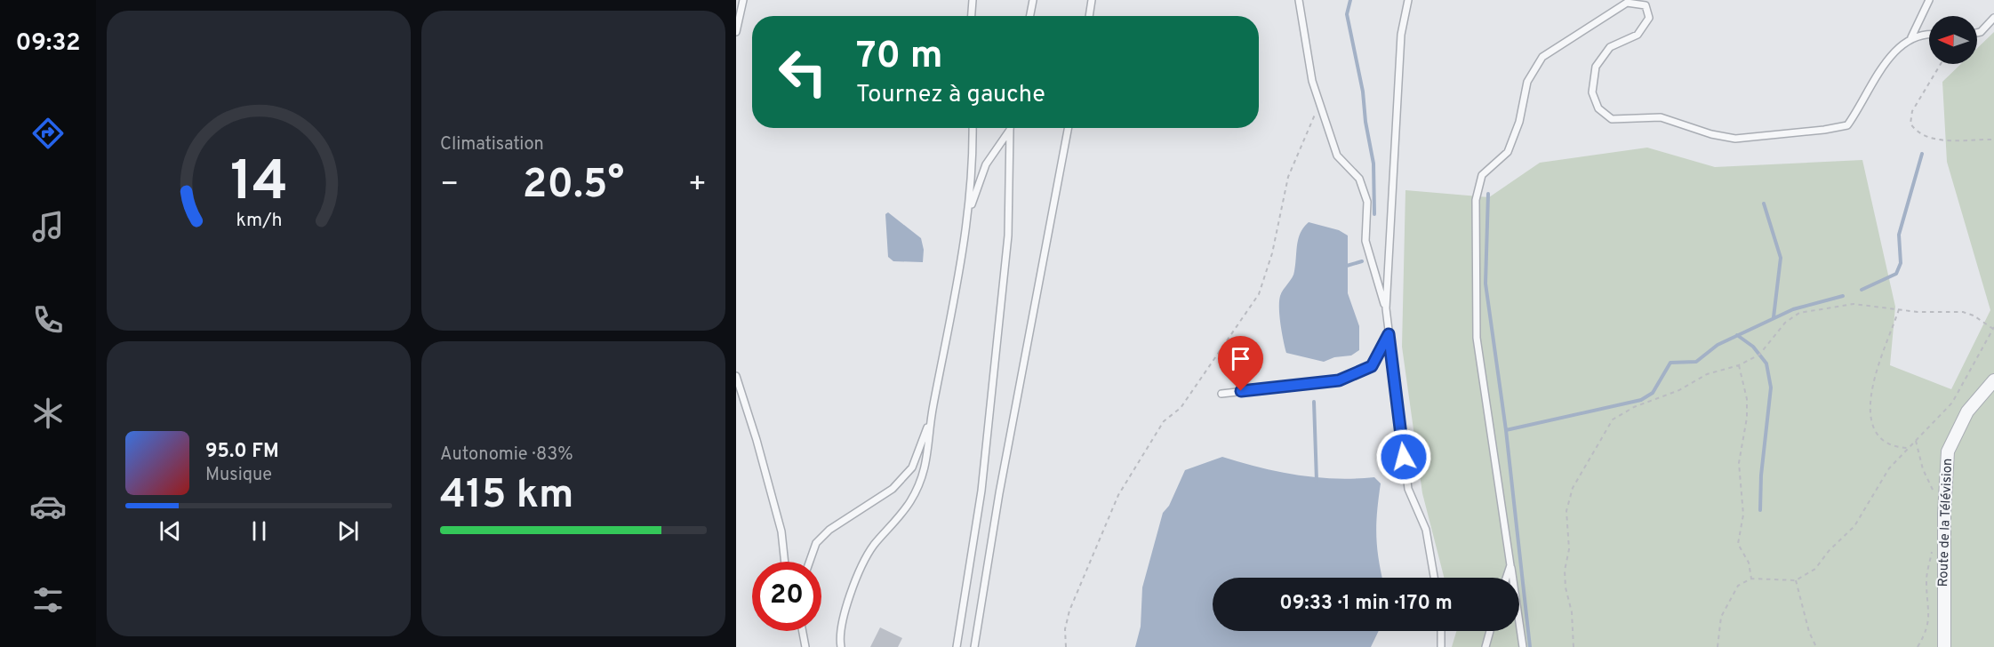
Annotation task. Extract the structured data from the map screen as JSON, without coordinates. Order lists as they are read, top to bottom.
{
  "streets": {
    "street": ["Route de la Télévision"]
  },
  "north": "left",
  "page": {
    "tabs": "09:32",
    "tile": [
      "Climatisation",
      ["Autonomie · 83%", "415 km"]
    ],
    "turn": ["70 m", "Tournez à gauche"],
    "heat": ["−", "20.5°", "+"],
    "song": ["95.0 FM", "Musique"],
    "limit": "20",
    "trip": "09:33 · 1 min · 170 m",
    "gauge": ["14", "km/h"]
  }
}
